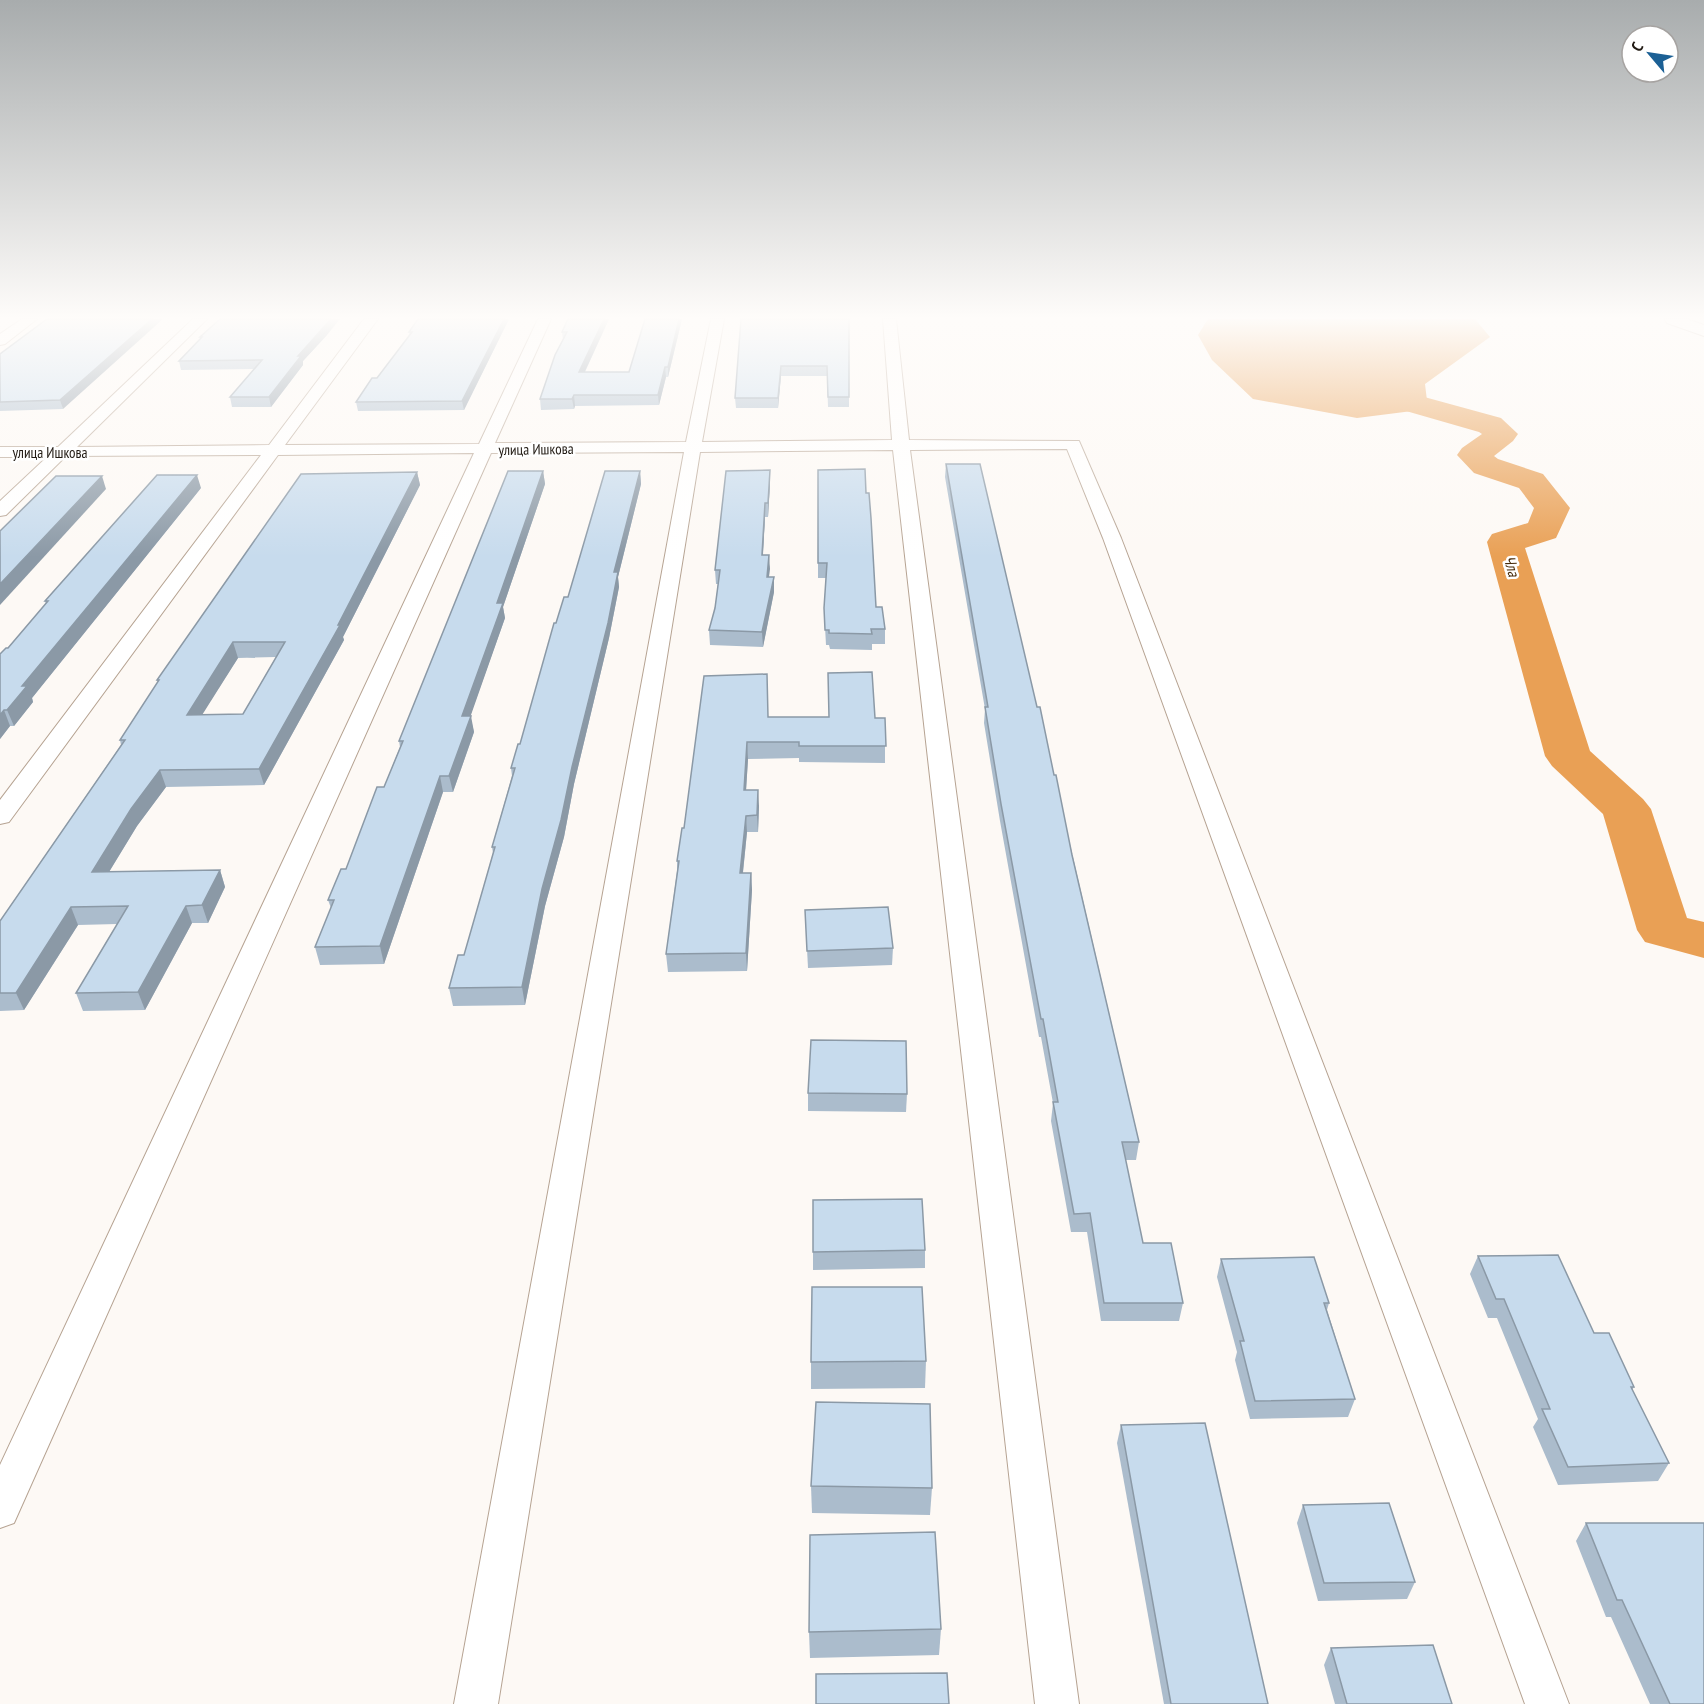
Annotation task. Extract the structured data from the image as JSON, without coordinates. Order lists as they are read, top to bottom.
{
  "streets": {
    "street": ["улица Ишкова"]
  },
  "water": ["Чла"],
  "north": "top left"
}
